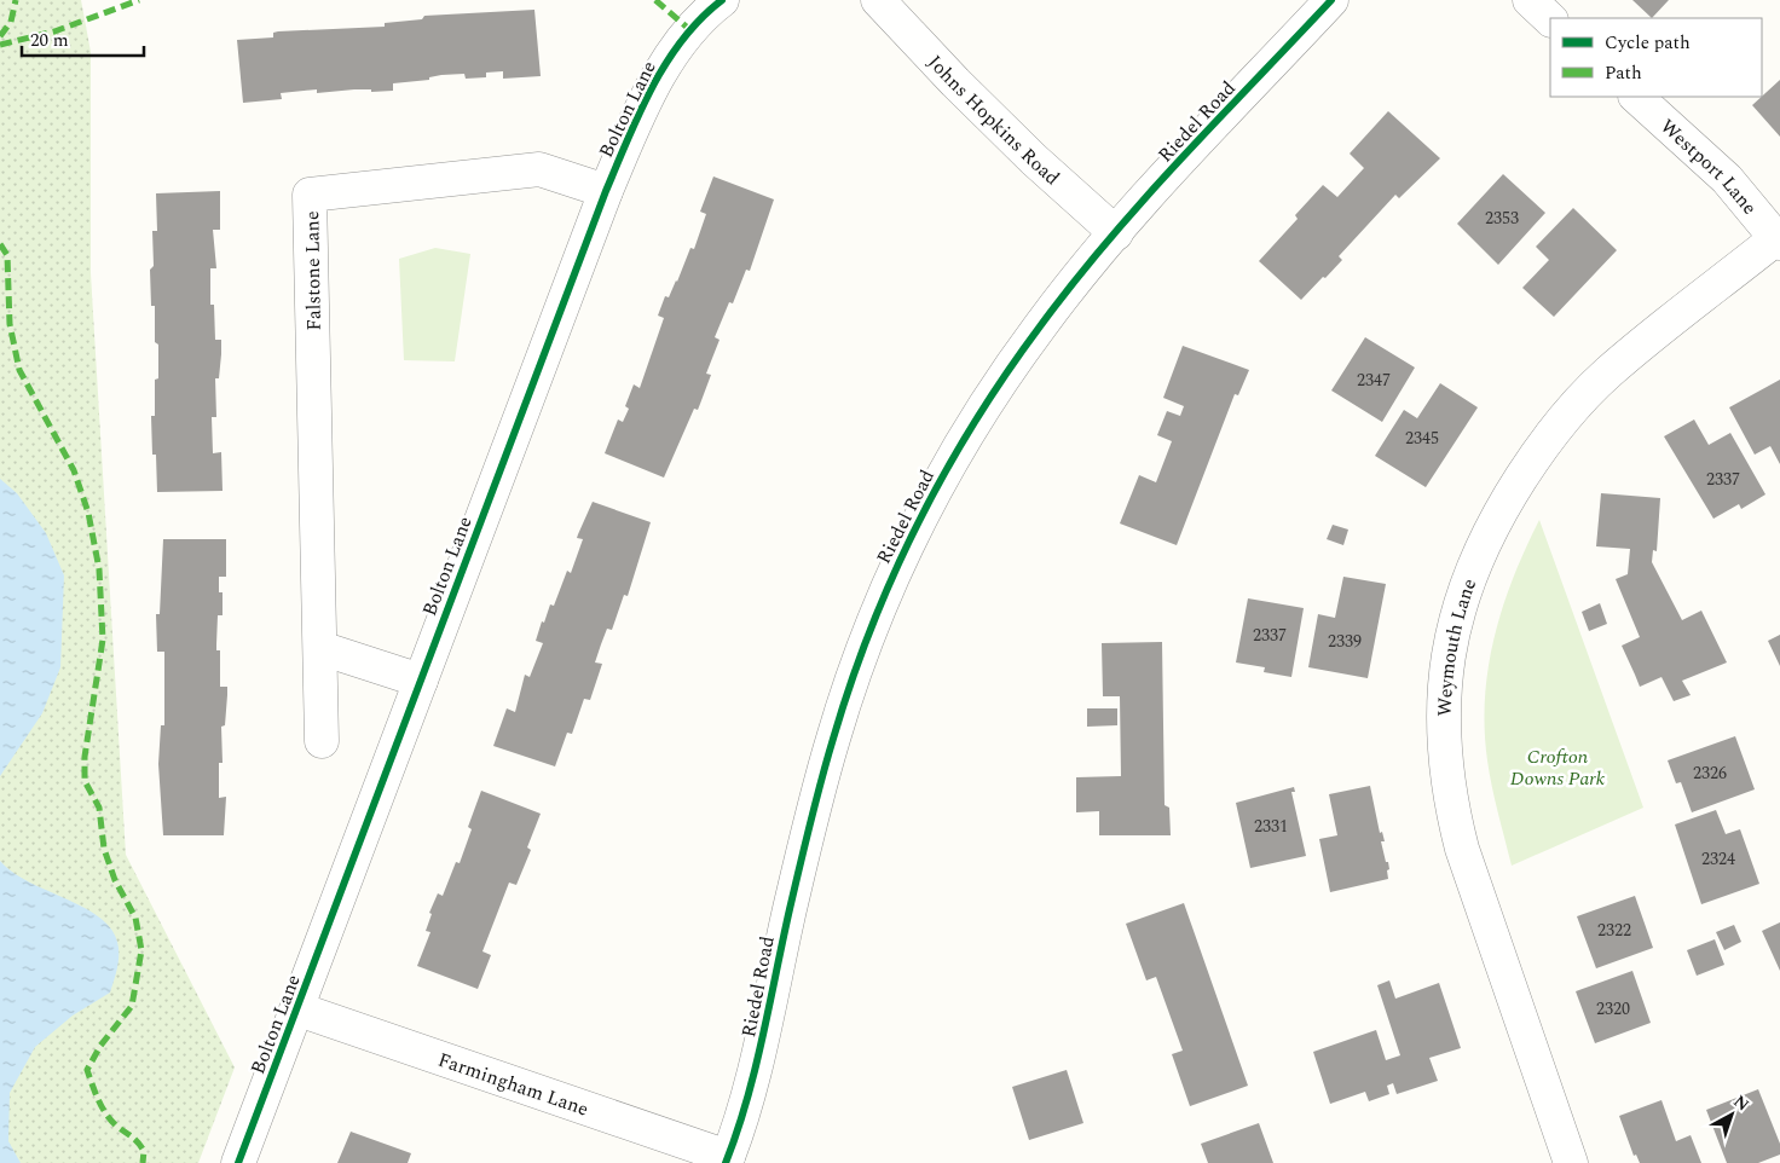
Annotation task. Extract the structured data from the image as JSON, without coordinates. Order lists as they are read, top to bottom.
{
  "streets": {
    "street": [
      "Bolton Lane",
      "Johns Hopkins Road",
      "Riedel Road",
      "Westport Lane",
      "Falstone Lane",
      "Weymouth Lane",
      "Farmingham Lane"
    ]
  },
  "crossings": [
    ["Bolton Lane", "Falstone Lane"],
    ["Bolton Lane", "Farmingham Lane"],
    ["Johns Hopkins Road", "Riedel Road"],
    ["Riedel Road", "Farmingham Lane"],
    ["Westport Lane", "Weymouth Lane"]
  ],
  "parks": ["Crofton Downs Park"],
  "house_numbers": [
    "2353",
    "2347",
    "2345",
    "2337",
    "2337",
    "2339",
    "2326",
    "2331",
    "2324",
    "2322",
    "2320"
  ],
  "legend": ["Cycle path", "Path"],
  "scale_bar": "20 m",
  "north": "top right"
}
